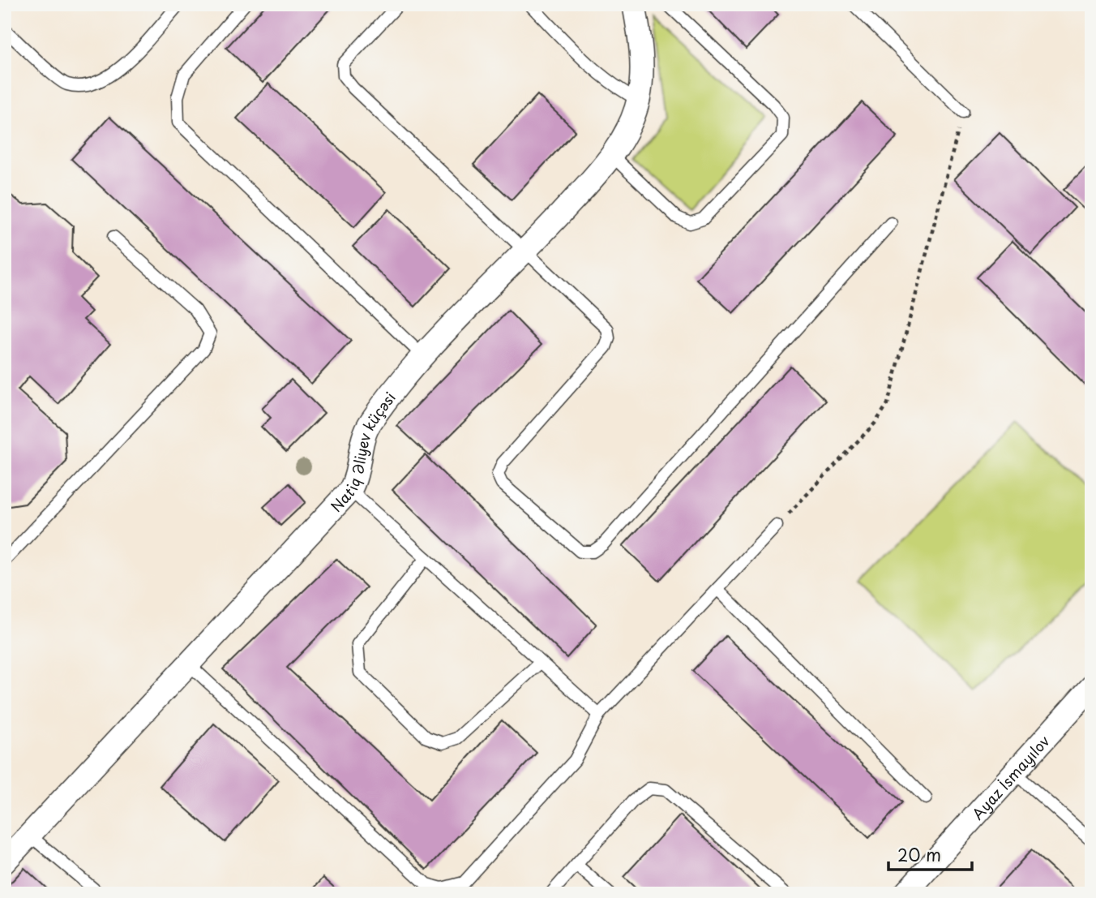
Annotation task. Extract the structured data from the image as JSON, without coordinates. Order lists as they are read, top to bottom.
{
  "streets": {
    "street": ["Natiq Əliyev küçəsi", "Ayaz İsmayılov"]
  },
  "scale_bar": "20 m"
}
